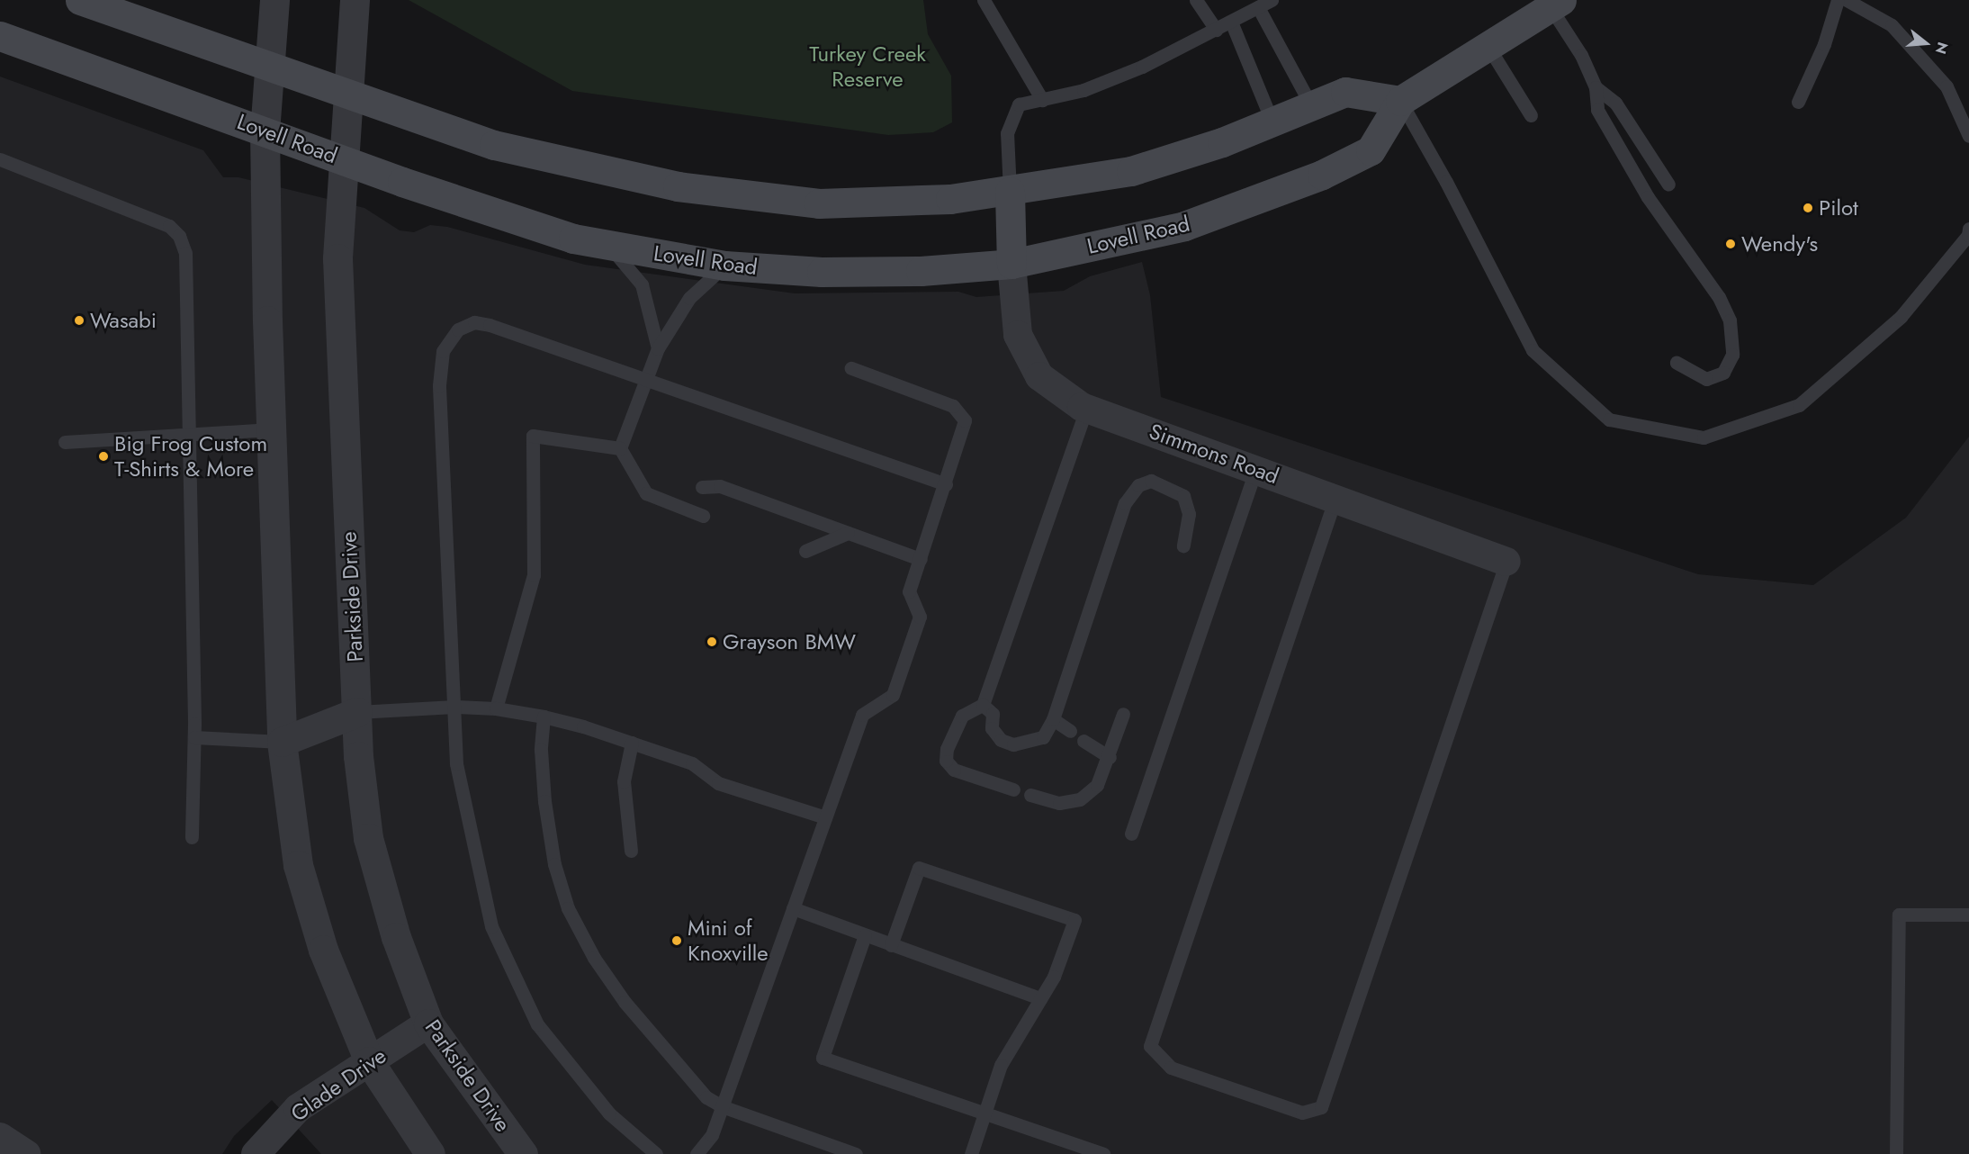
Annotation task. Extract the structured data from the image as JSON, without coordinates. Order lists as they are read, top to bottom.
{
  "streets": {
    "main road": ["Lovell Road"],
    "street": ["Simmons Road", "Parkside Drive", "Glade Drive"]
  },
  "crossings": [
    ["Lovell Road", "Simmons Road"],
    ["Lovell Road", "Parkside Drive"],
    ["Parkside Drive", "Glade Drive"]
  ],
  "parks": ["Turkey Creek Reserve"],
  "places": [
    "Pilot",
    "Wendy's",
    "Wasabi",
    "Big Frog Custom T-Shirts & More",
    "Grayson BMW",
    "Mini of Knoxville"
  ],
  "north": "right"
}
